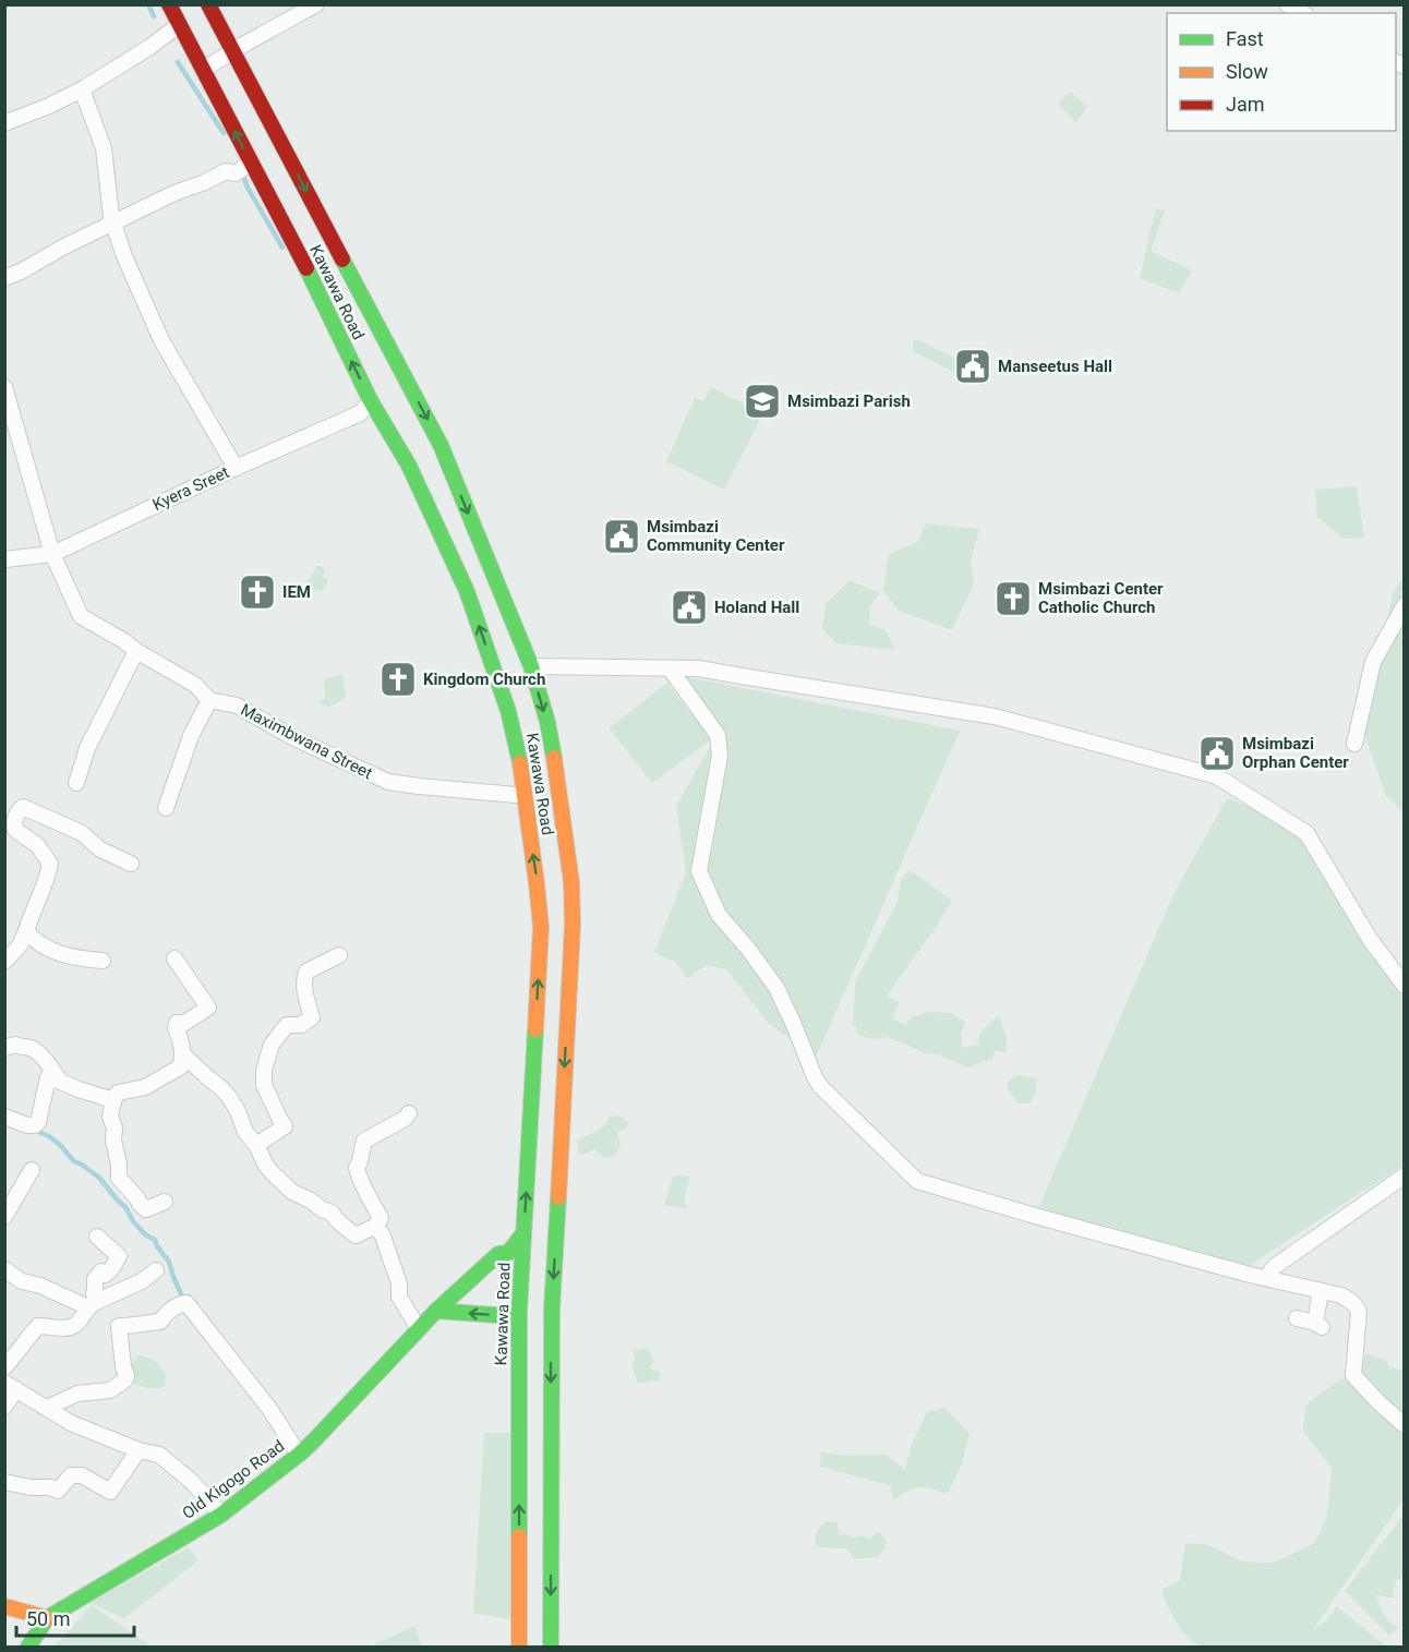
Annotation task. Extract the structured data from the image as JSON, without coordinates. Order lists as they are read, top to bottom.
{
  "streets": {
    "main road": ["Kawawa Road", "Old Kigogo Road"],
    "street": ["Kyera Sreet", "Maximbwana Street"]
  },
  "crossings": [
    ["Kawawa Road", "Kyera Sreet"],
    ["Kawawa Road", "Maximbwana Street"],
    ["Kawawa Road", "Old Kigogo Road"],
    ["Kyera Sreet", "Maximbwana Street"]
  ],
  "places": {
    "public building": [
      "Manseetus Hall",
      "Msimbazi Community Center",
      "Holand Hall",
      "Msimbazi Orphan Center"
    ],
    "school or university": ["Msimbazi Parish"],
    "church": ["IEM", "Msimbazi Center Catholic Church", "Kingdom Church"]
  },
  "legend": ["Fast", "Slow", "Jam"],
  "scale_bar": "50 m"
}
